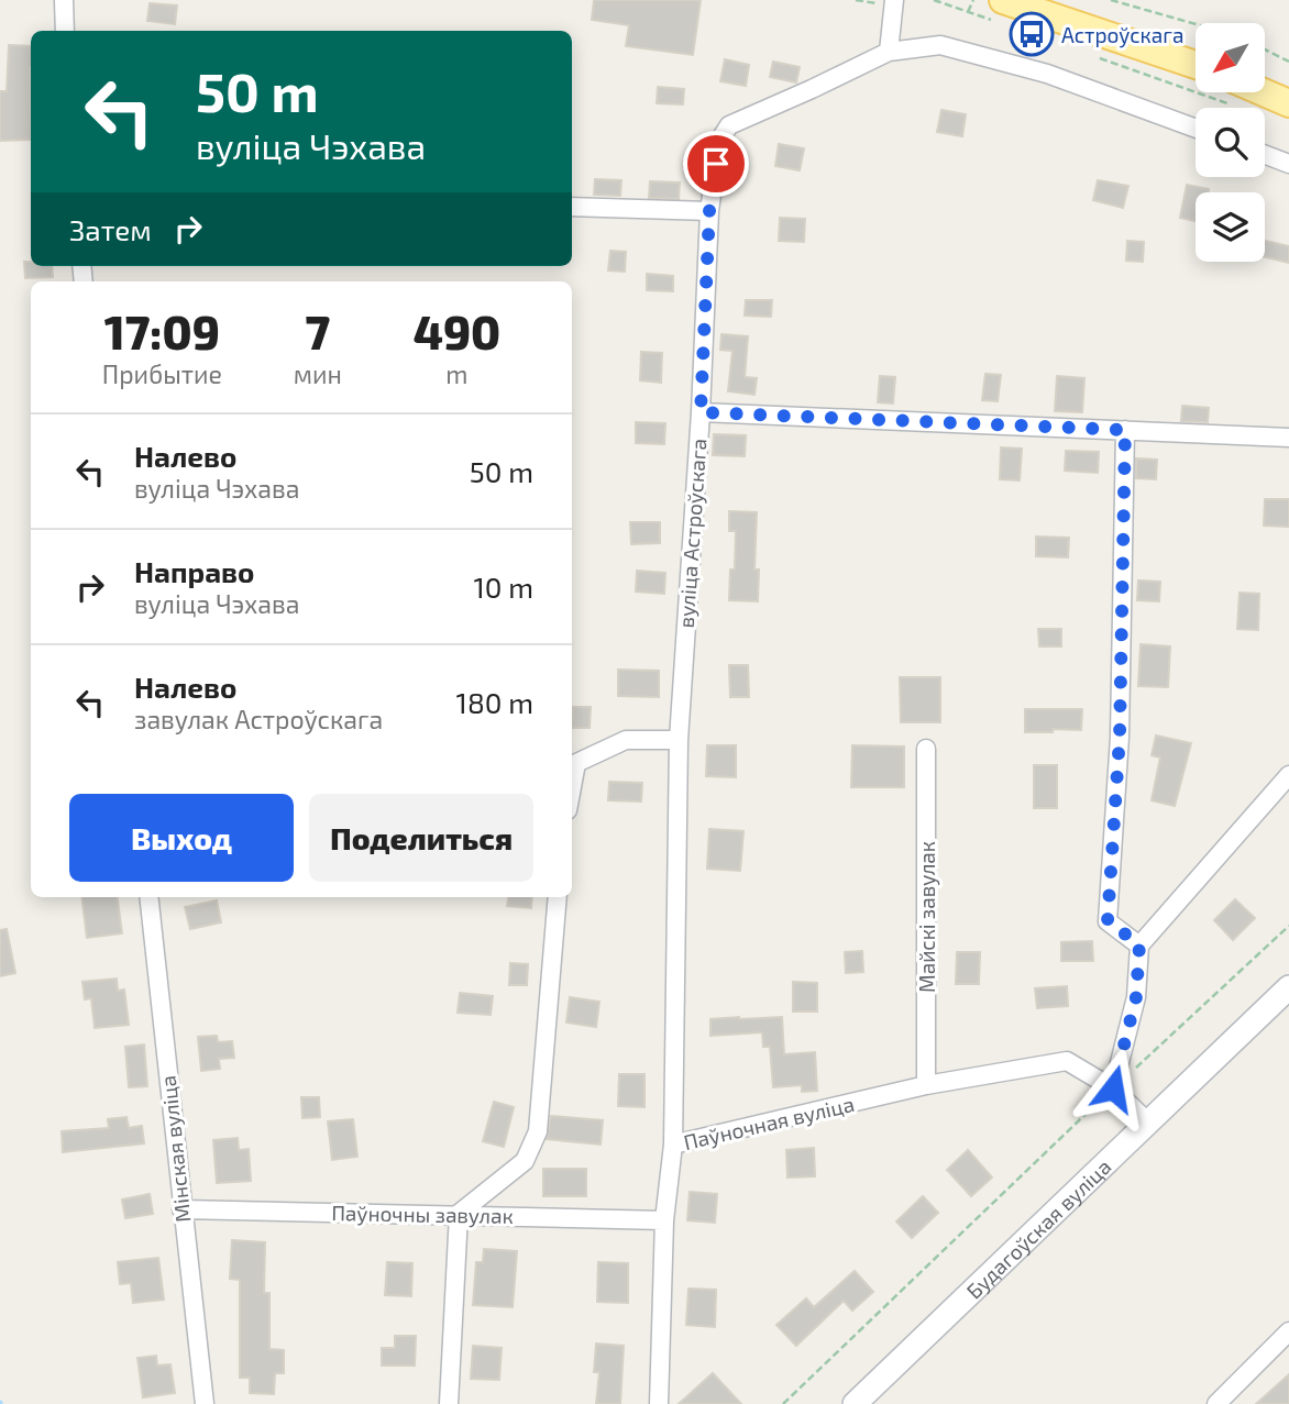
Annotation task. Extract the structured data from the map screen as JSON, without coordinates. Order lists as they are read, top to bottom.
{
  "streets": {
    "street": [
      "вуліца Астроўскага",
      "Майскі завулак",
      "Паўночная вуліца",
      "Мінская вуліца",
      "Паўночны завулак",
      "Будагоўская вуліца"
    ]
  },
  "crossings": [
    ["вуліца Астроўскага", "Паўночная вуліца"],
    ["Майскі завулак", "Паўночная вуліца"],
    ["Паўночная вуліца", "Паўночны завулак"],
    ["Паўночная вуліца", "Будагоўская вуліца"],
    ["Мінская вуліца", "Паўночны завулак"]
  ],
  "places": {
    "bus stop": ["Астроўскага"]
  },
  "north": "bottom left",
  "page": {
    "turn": ["50 m", "вуліца Чэхава"],
    "then": "Затем",
    "eta": [
      "17:09",
      "Прибытие",
      "7",
      "мин",
      "490",
      "m"
    ],
    "list": [
      {
        "name": "Налево",
        "note": "вуліца Чэхава",
        "value": "50 m"
      },
      {
        "name": "Направо",
        "note": "вуліца Чэхава",
        "value": "10 m"
      },
      {
        "name": "Налево",
        "note": "завулак Астроўскага",
        "value": "180 m"
      }
    ],
    "buttons": ["Выход", "Поделиться"]
  }
}
